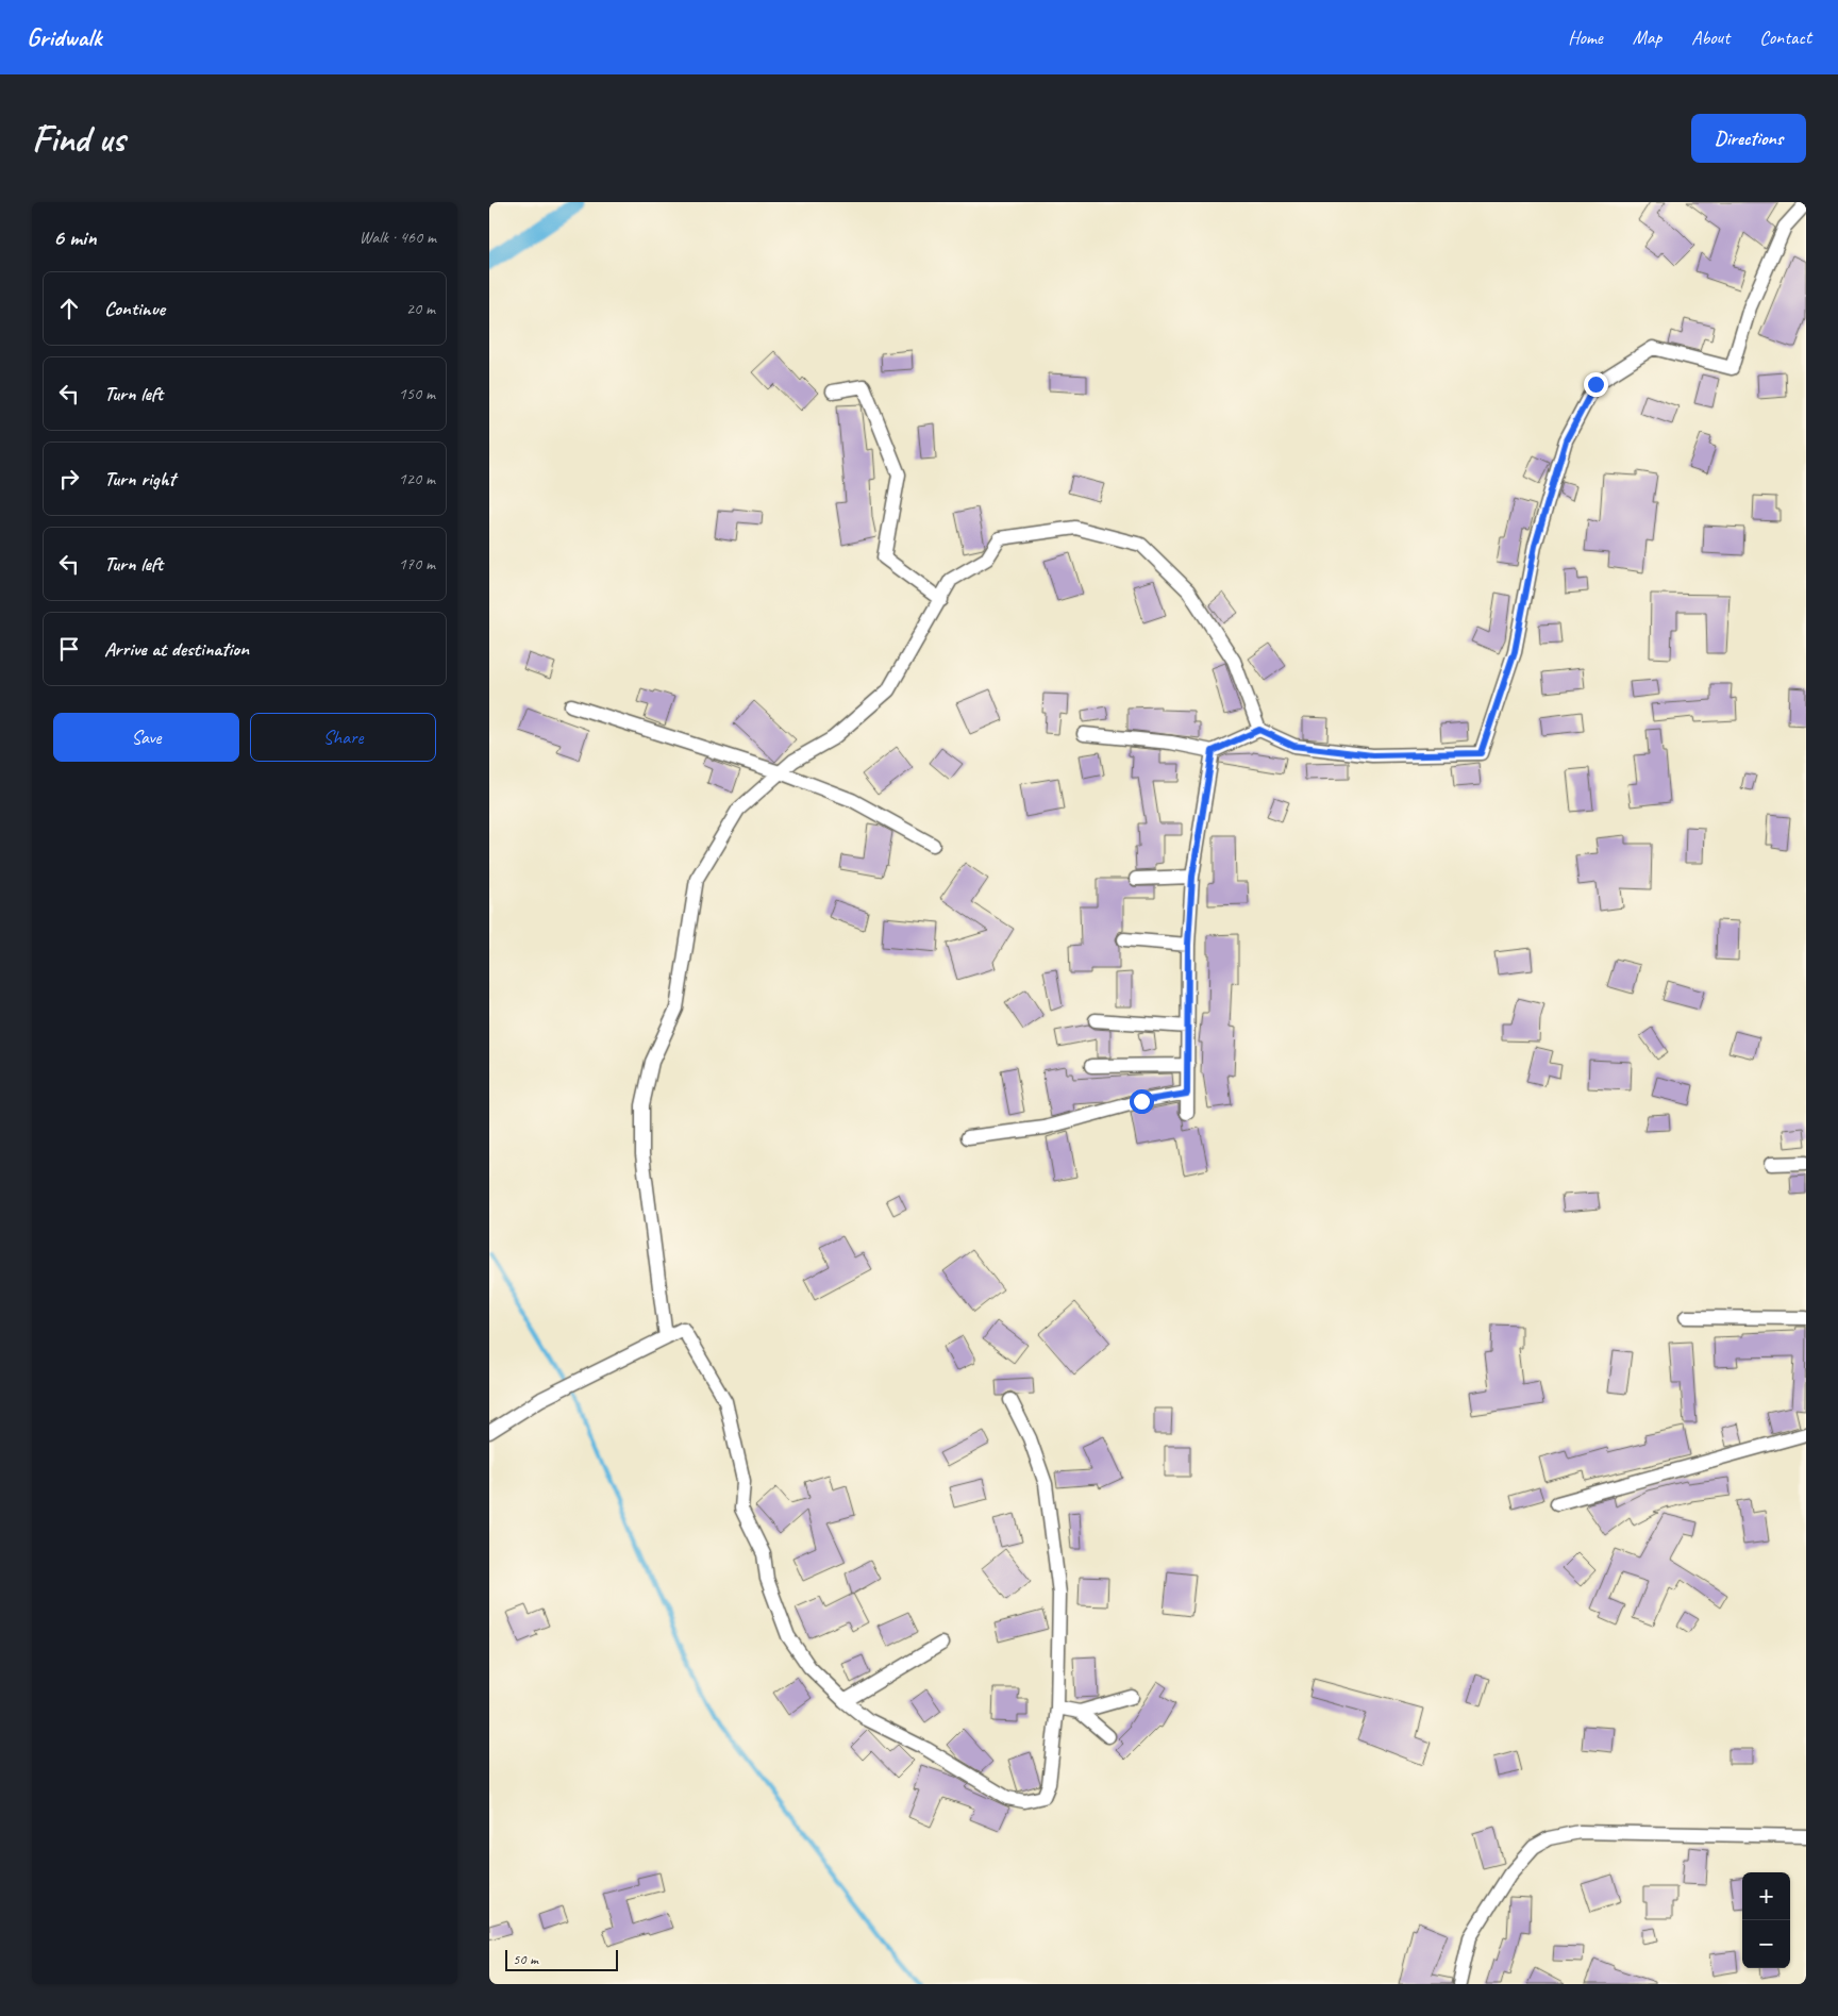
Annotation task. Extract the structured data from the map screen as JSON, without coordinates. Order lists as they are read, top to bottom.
{
  "scale_bar": "50 m",
  "page": {
    "header": "Gridwalk",
    "nav": [
      "Home",
      "Map",
      "About",
      "Contact"
    ],
    "buttons": [
      "Directions",
      ["Save", "Share"]
    ],
    "title": "Find us",
    "heading": ["6 min", "Walk · 460 m"],
    "list": [
      ["Continue", "20 m"],
      ["Turn left", "150 m"],
      ["Turn right", "120 m"],
      ["Turn left", "170 m"],
      "Arrive at destination"
    ],
    "map_buttons": ["+", "−"],
    "scale": "50 m"
  }
}
